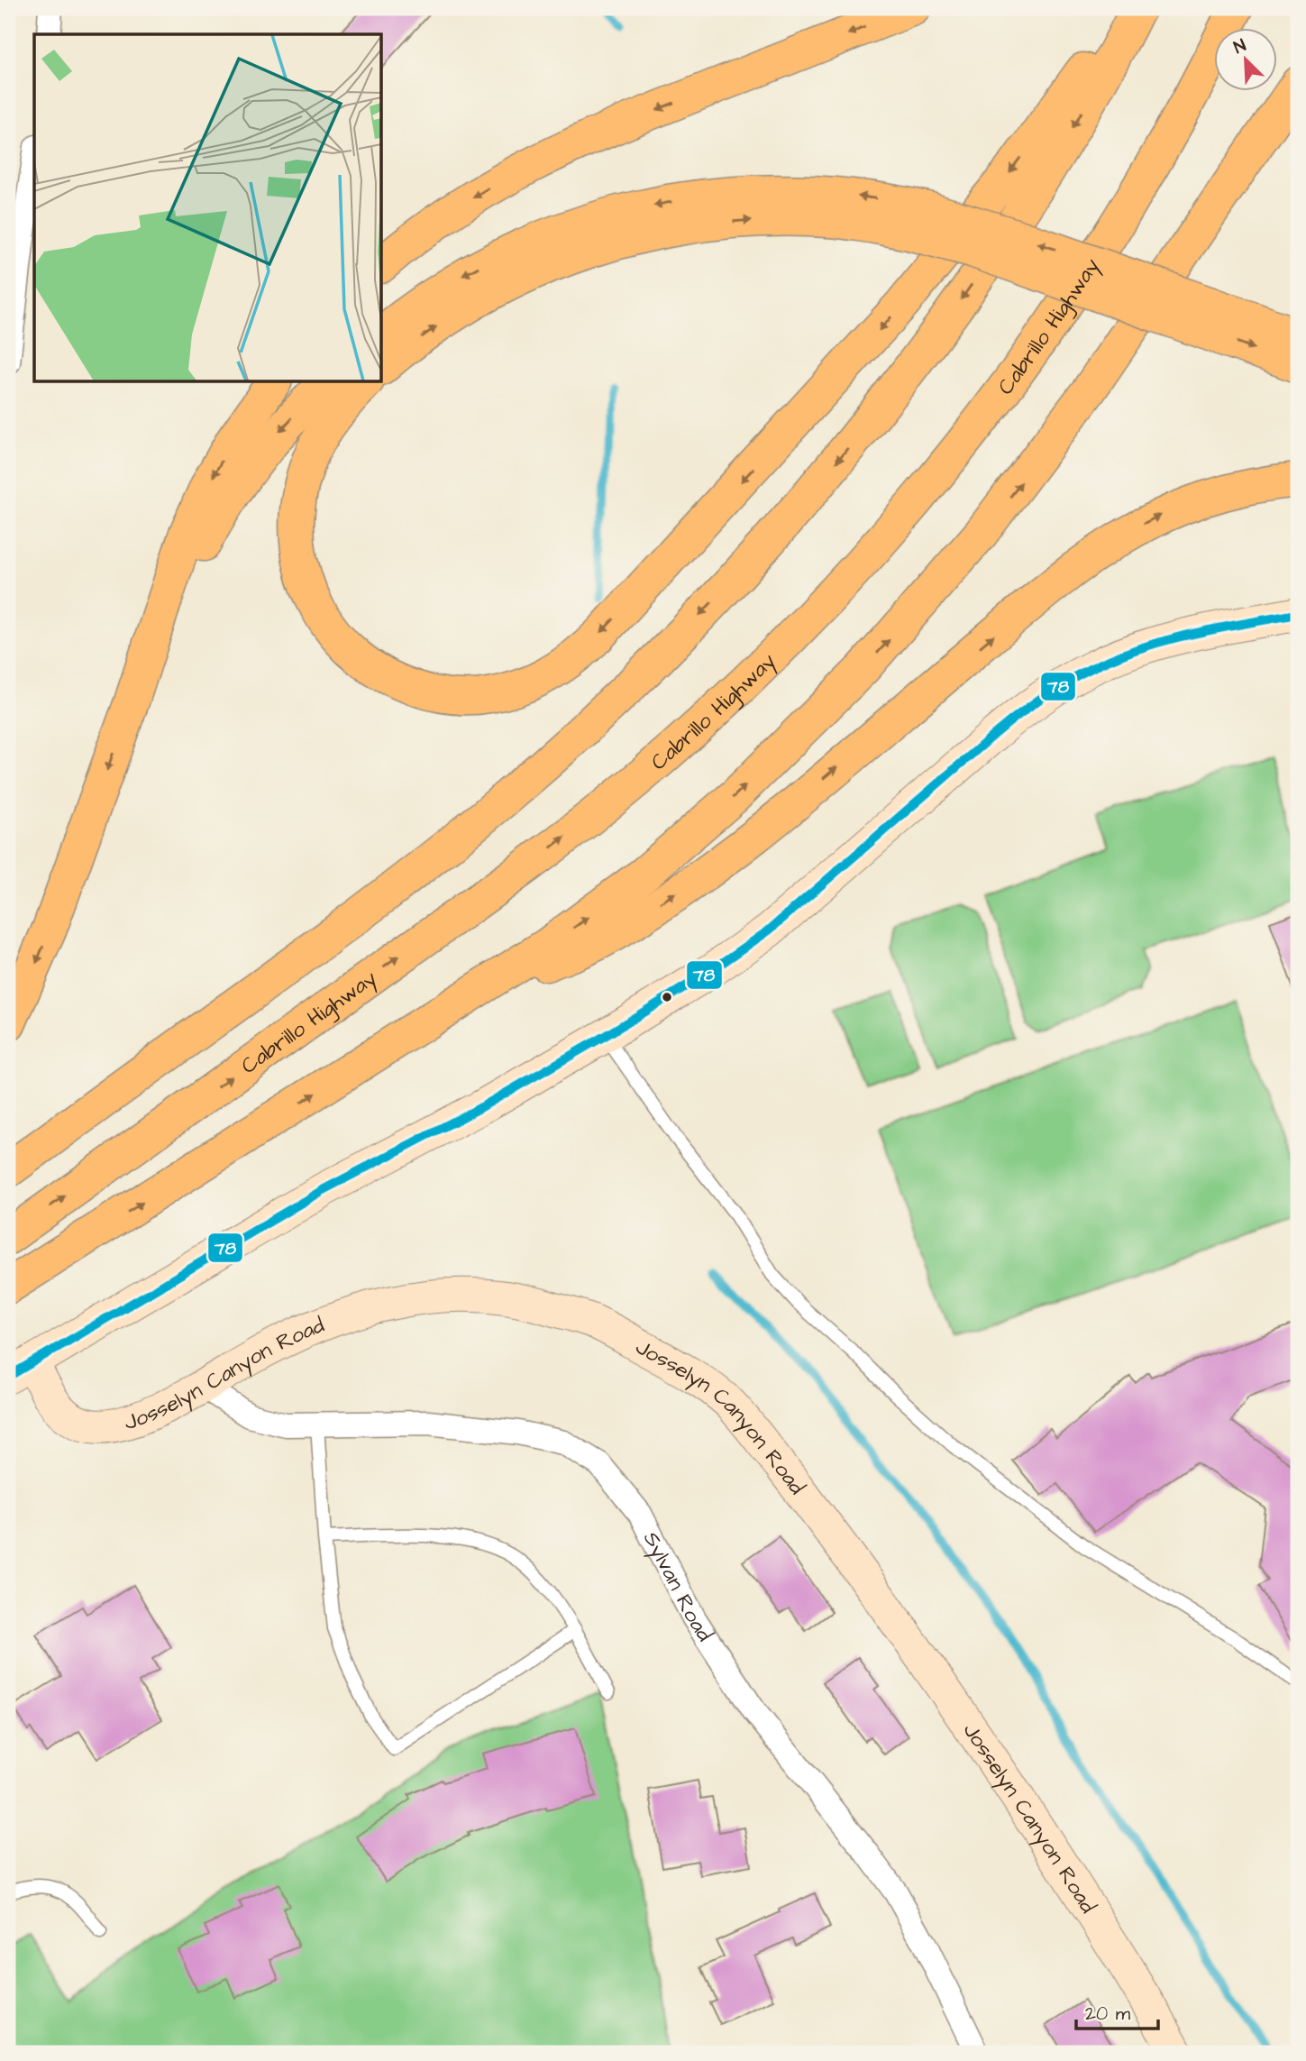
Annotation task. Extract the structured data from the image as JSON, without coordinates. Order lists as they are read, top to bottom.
{
  "streets": {
    "highway": ["Cabrillo Highway"],
    "street": ["Josselyn Canyon Road", "Sylvan Road"]
  },
  "crossings": [
    ["Josselyn Canyon Road", "Sylvan Road"]
  ],
  "lines": ["transit line 78"],
  "scale_bar": "20 m",
  "north": "top left"
}
